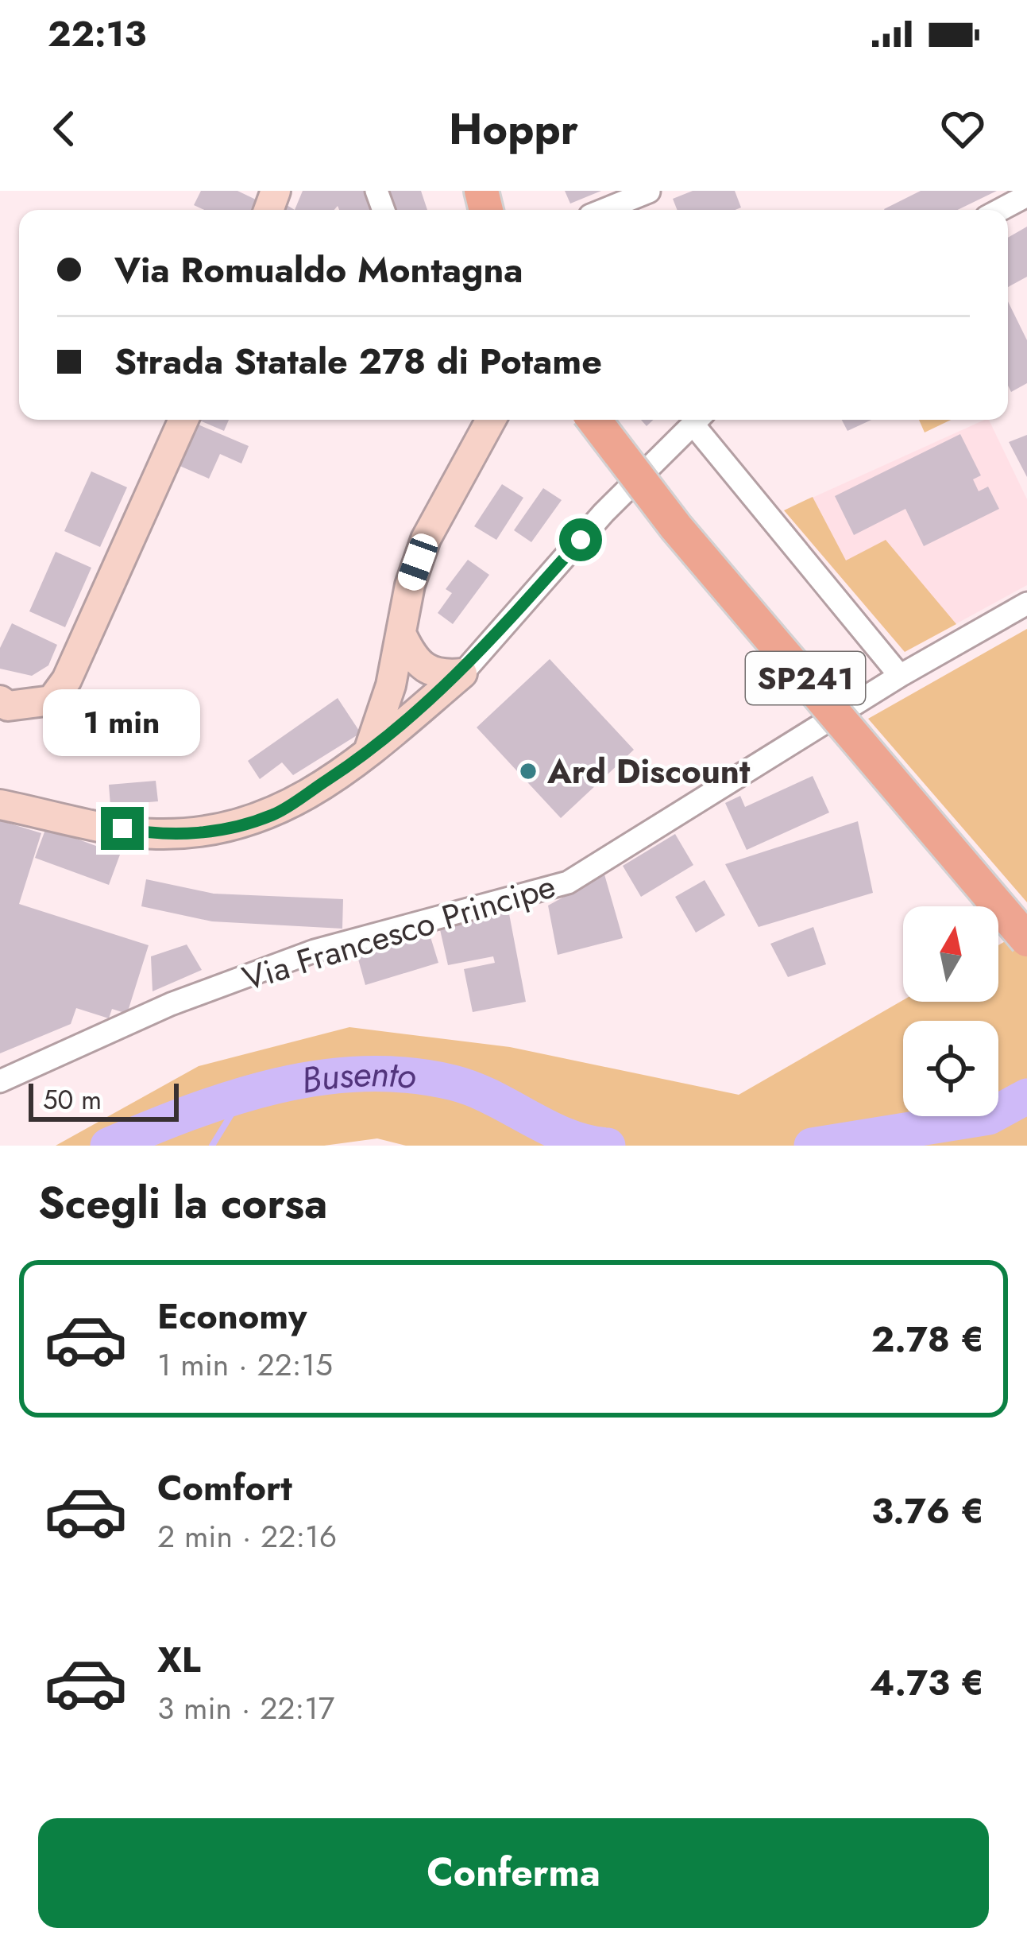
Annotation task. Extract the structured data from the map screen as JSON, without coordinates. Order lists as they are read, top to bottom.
{
  "streets": {
    "main road": ["SP241"],
    "street": ["Via Francesco Principe"]
  },
  "water": ["Busento"],
  "places": ["Ard Discount"],
  "scale_bar": "50 m",
  "north": "top",
  "page": {
    "status": "22:13",
    "header": "Hoppr",
    "banner": ["Via Romualdo Montagna", "Strada Statale 278 di Potame"],
    "bubble": "1 min",
    "scale": "50 m",
    "heading": "Scegli la corsa",
    "list": [
      {
        "name": "Economy",
        "note": "1 min · 22:15",
        "value": "2.78 €"
      },
      {
        "name": "Comfort",
        "note": "2 min · 22:16",
        "value": "3.76 €"
      },
      {
        "name": "XL",
        "note": "3 min · 22:17",
        "value": "4.73 €"
      }
    ],
    "buttons": "Conferma"
  }
}
